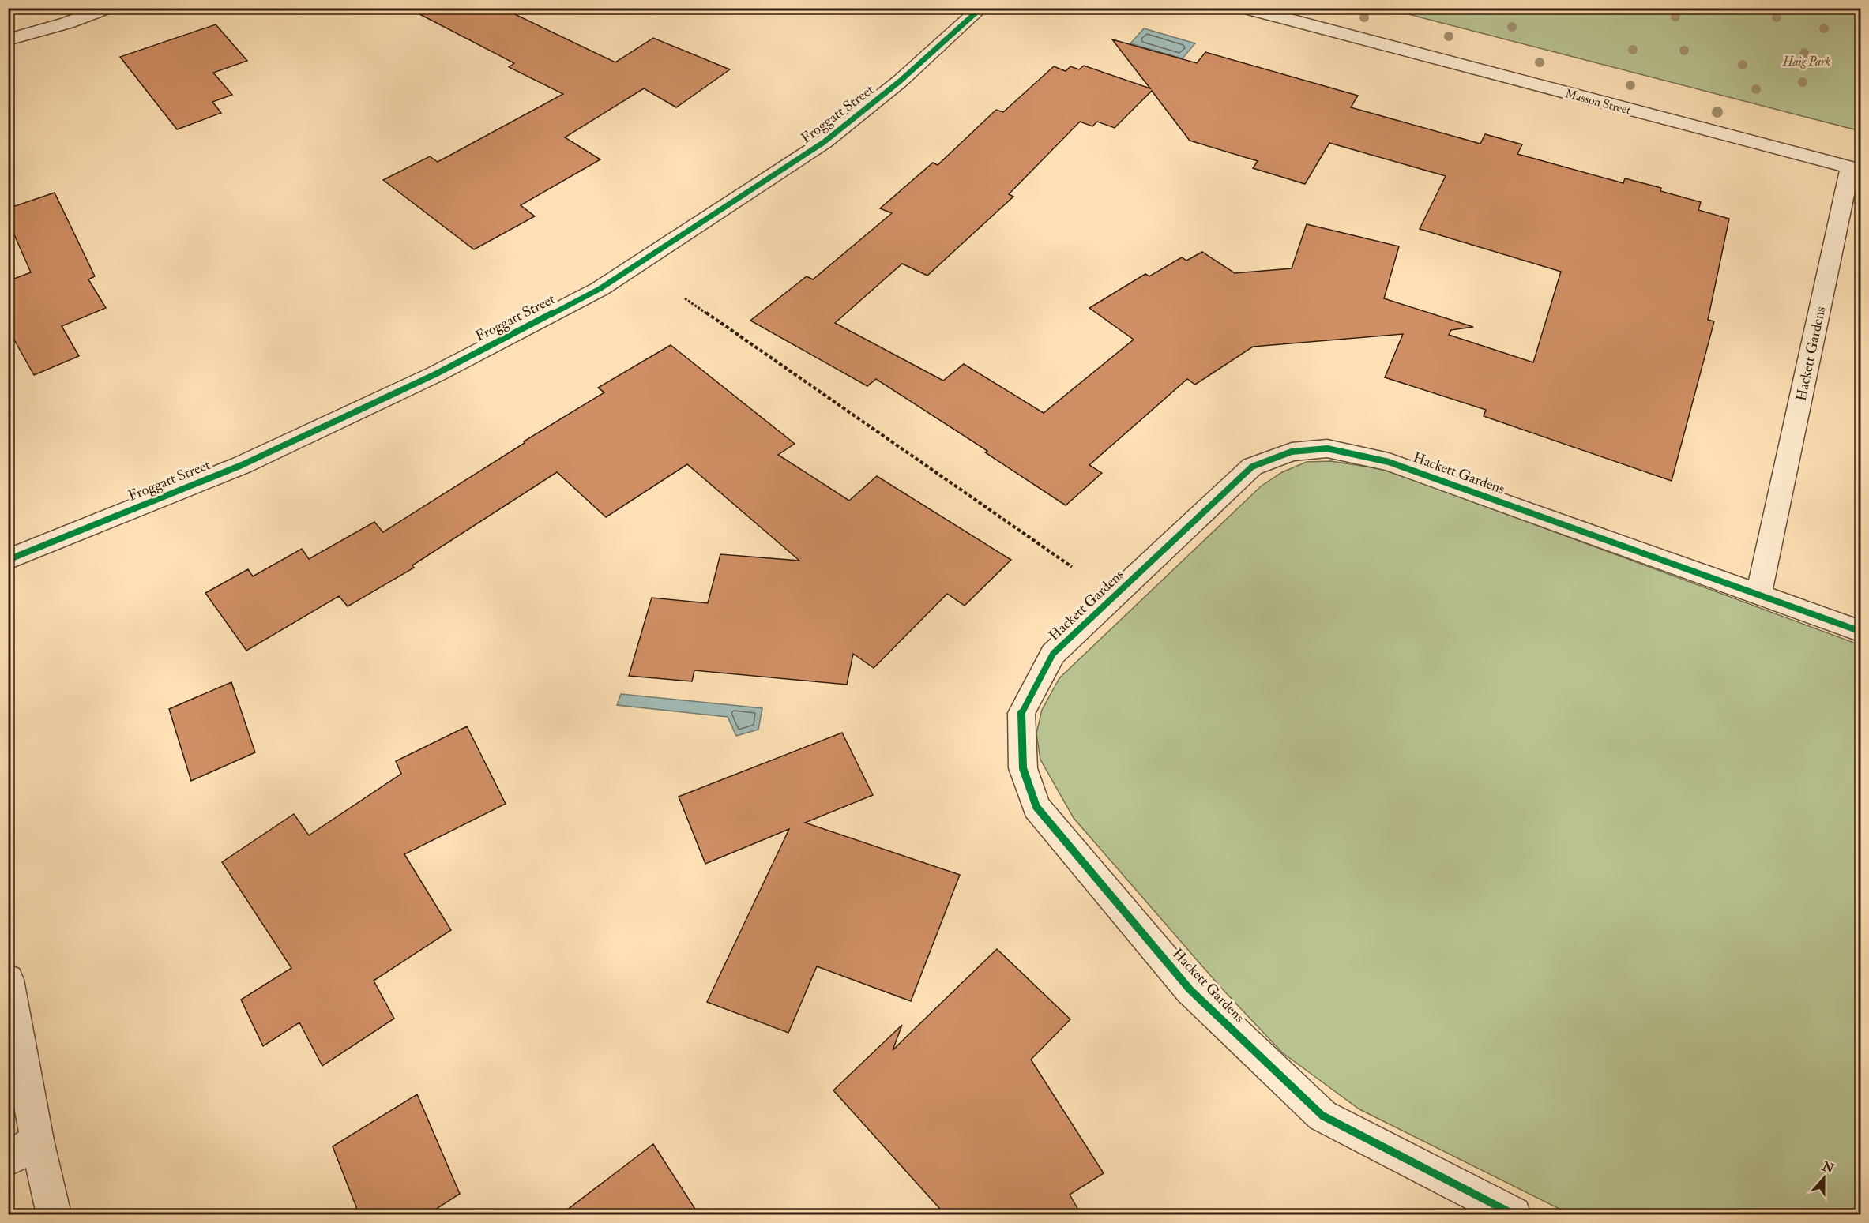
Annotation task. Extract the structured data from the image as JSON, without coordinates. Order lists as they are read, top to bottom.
{
  "streets": {
    "street": ["Masson Street", "Froggatt Street", "Hackett Gardens"]
  },
  "crossings": [
    ["Masson Street", "Hackett Gardens"]
  ],
  "parks": ["Haig Park"],
  "north": "top"
}
